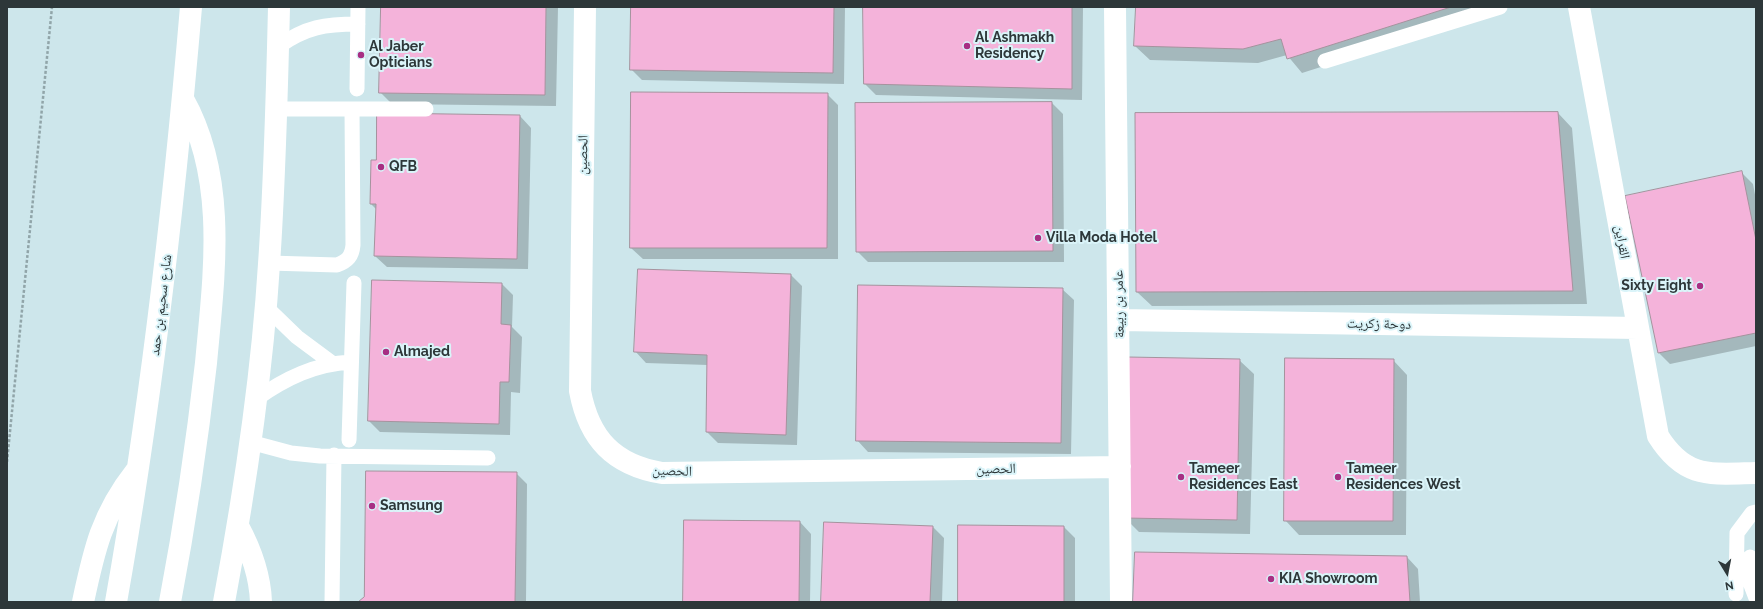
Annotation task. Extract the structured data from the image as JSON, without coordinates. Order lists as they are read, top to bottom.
{
  "streets": {
    "main road": [
      "الحصين",
      "القراين",
      "عامر بن ربيعة",
      "شارع سحيم بن حمد",
      "دوحة زكريت"
    ]
  },
  "crossings": [
    ["الحصين", "عامر بن ربيعة"],
    ["القراين", "دوحة زكريت"],
    ["عامر بن ربيعة", "دوحة زكريت"]
  ],
  "places": [
    "Al Ashmakh Residency",
    "Al Jaber Opticians",
    "QFB",
    "Villa Moda Hotel",
    "Sixty Eight",
    "Almajed",
    "Tameer Residences East",
    "Tameer Residences West",
    "Samsung",
    "KIA Showroom"
  ],
  "north": "bottom"
}
